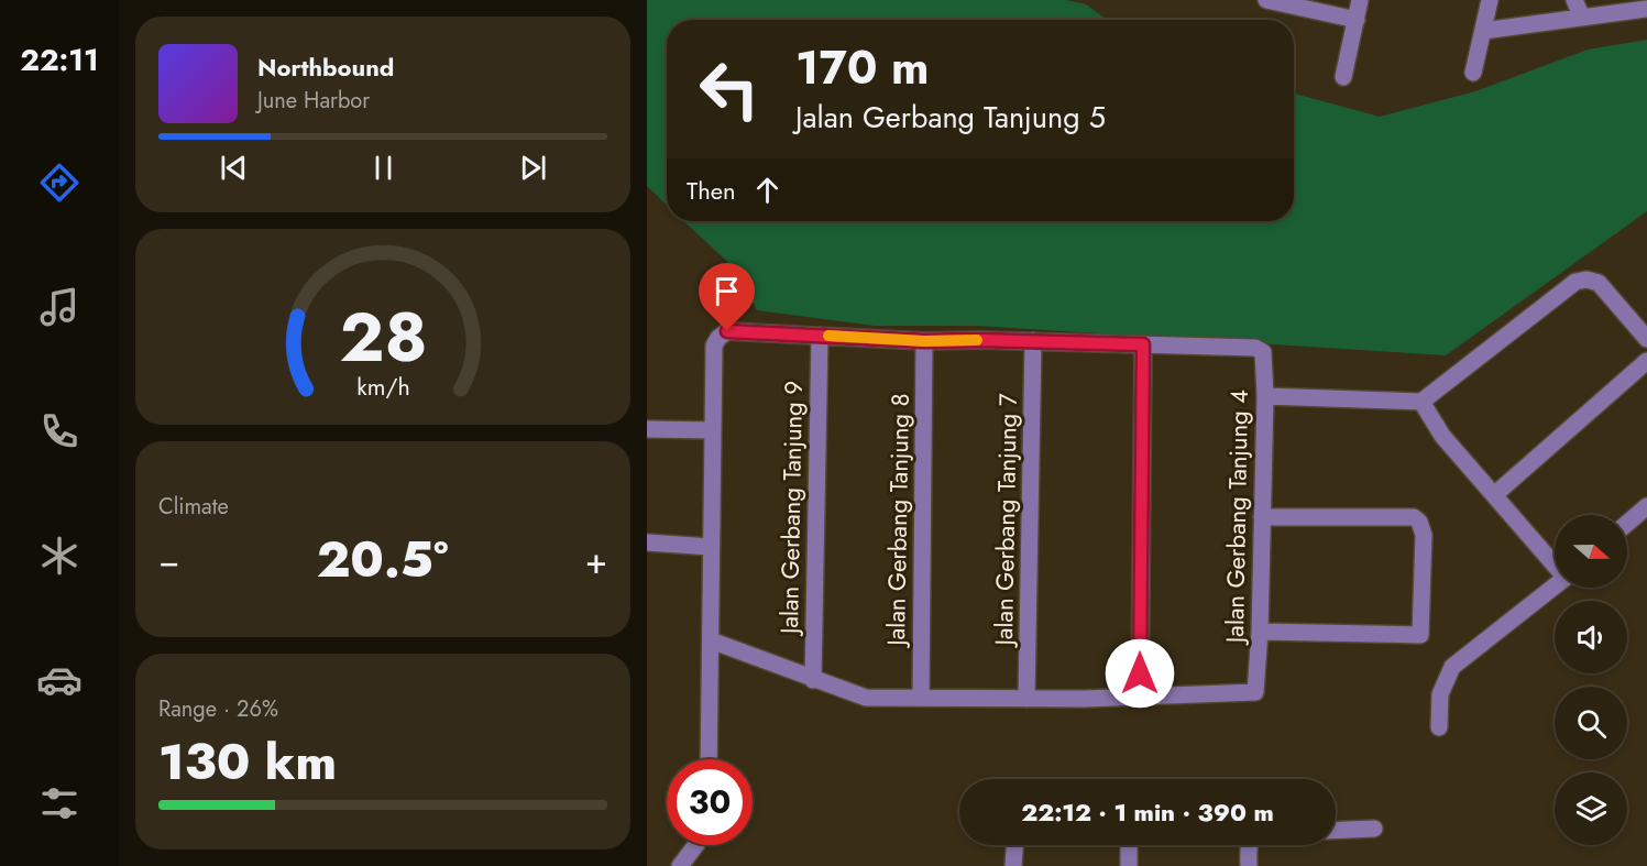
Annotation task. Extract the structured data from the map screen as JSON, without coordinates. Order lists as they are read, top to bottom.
{
  "streets": {
    "street": [
      "Jalan Gerbang Tanjung 9",
      "Jalan Gerbang Tanjung 4",
      "Jalan Gerbang Tanjung 8",
      "Jalan Gerbang Tanjung 7"
    ]
  },
  "north": "right",
  "page": {
    "tabs": "22:11",
    "turn": ["170 m", "Jalan Gerbang Tanjung 5"],
    "song": ["Northbound", "June Harbor"],
    "then": "Then",
    "tile": [
      "Climate",
      ["Range · 26%", "130 km"]
    ],
    "heat": ["−", "20.5°", "+"],
    "limit": "30",
    "trip": "22:12 · 1 min · 390 m",
    "gauge": ["28", "km/h"]
  }
}
